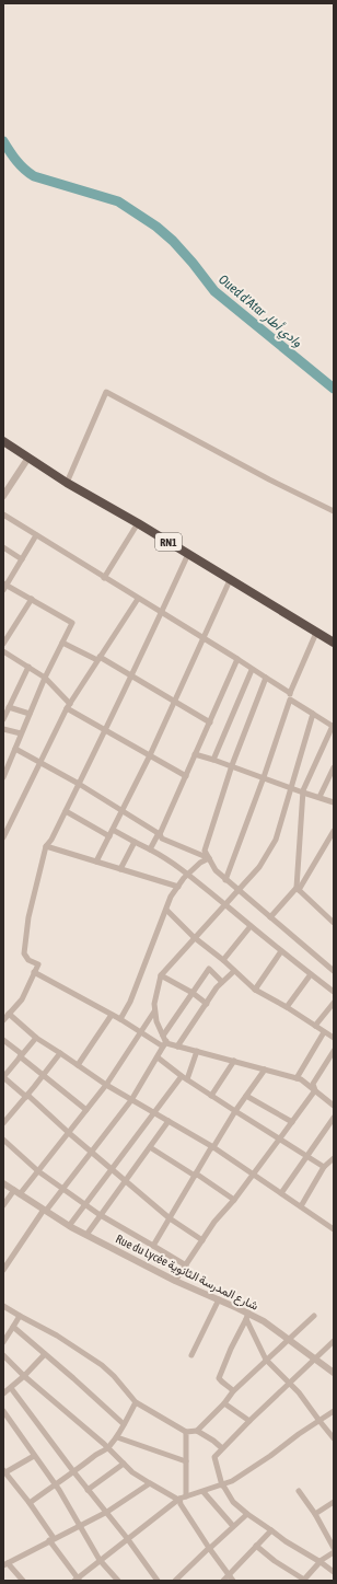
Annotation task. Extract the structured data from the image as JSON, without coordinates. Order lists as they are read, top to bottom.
{
  "streets": {
    "highway": ["RN1"],
    "street": ["Rue du Lycée شارع المدرسة الثانوية"]
  },
  "water": ["Oued d'Atar وادي أطار"]
}
